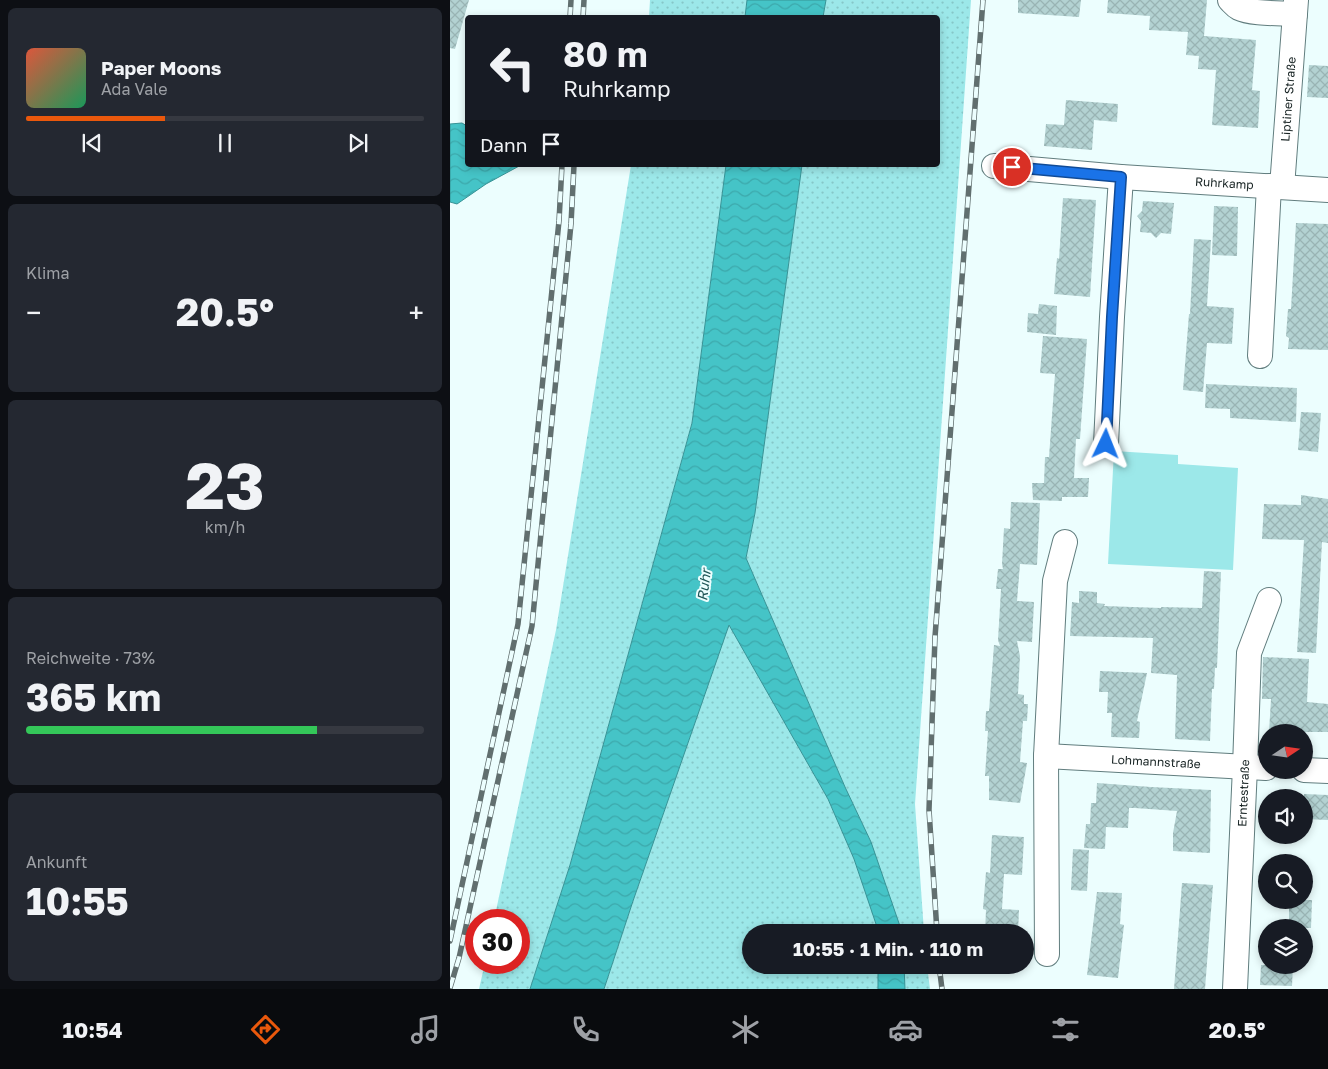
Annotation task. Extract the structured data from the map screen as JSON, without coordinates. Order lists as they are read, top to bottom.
{
  "streets": {
    "street": [
      "Liptiner Straße",
      "Ruhrkamp",
      "Lohmannstraße",
      "Erntestraße"
    ]
  },
  "crossings": [
    ["Liptiner Straße", "Ruhrkamp"],
    ["Lohmannstraße", "Erntestraße"]
  ],
  "water": ["Ruhr"],
  "north": "right",
  "page": {
    "turn": ["80 m", "Ruhrkamp"],
    "song": ["Paper Moons", "Ada Vale"],
    "then": "Dann",
    "tile": [
      "Klima",
      ["23", "km/h"],
      ["Reichweite · 73%", "365 km"],
      ["Ankunft", "10:55"]
    ],
    "heat": ["−", "20.5°", "+"],
    "limit": "30",
    "trip": "10:55 · 1 Min. · 110 m",
    "tabs": ["10:54", "20.5°"]
  }
}
